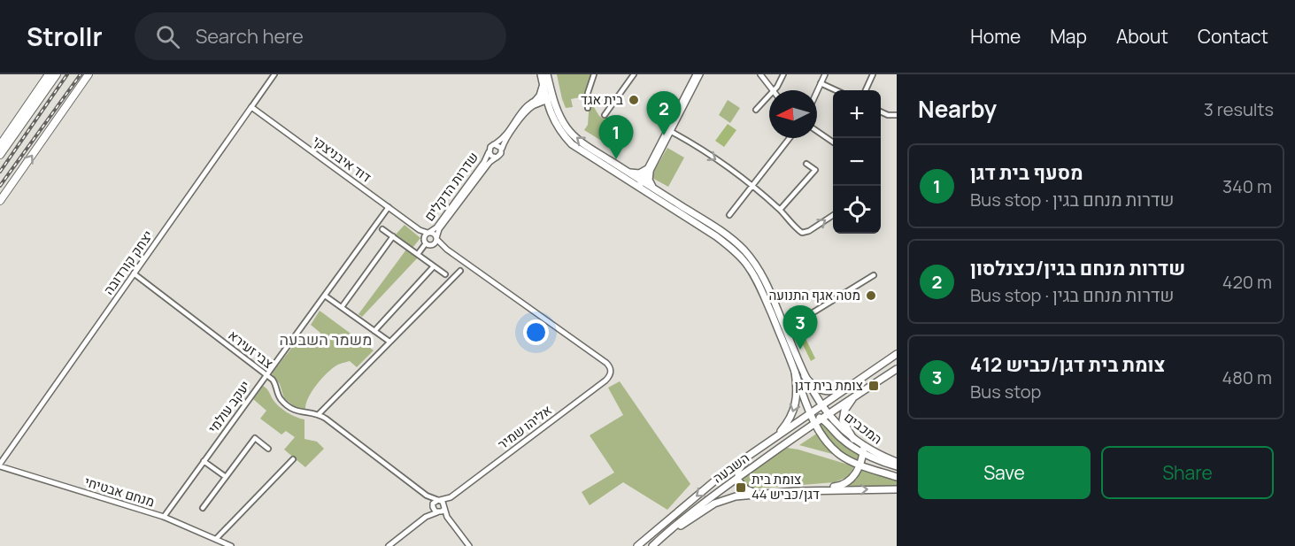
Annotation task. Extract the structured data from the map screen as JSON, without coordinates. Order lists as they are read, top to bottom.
{
  "streets": {
    "main road": ["המכבים", "השבעה"],
    "street": [
      "דוד איבניצקי",
      "שדרות הדקלים",
      "יצחק קורדובה",
      "צבי זעירא",
      "יעקב עולמי",
      "אליהו שמיר",
      "מנחם אבטיחי"
    ]
  },
  "crossings": [
    ["דוד איבניצקי", "שדרות הדקלים"],
    ["דוד איבניצקי", "יצחק קורדובה"],
    ["דוד איבניצקי", "יעקב עולמי"],
    ["יצחק קורדובה", "צבי זעירא"],
    ["יצחק קורדובה", "מנחם אבטיחי"],
    ["צבי זעירא", "יעקב עולמי"],
    ["צבי זעירא", "אליהו שמיר"],
    ["יעקב עולמי", "מנחם אבטיחי"],
    ["המכבים", "השבעה"]
  ],
  "districts": ["משמר השבעה"],
  "places": {
    "other": ["בית אגד", "מטה אגף התנועה"],
    "transit": ["צומת בית דגן", "צומת בית דגן/כביש 44"]
  },
  "north": "left",
  "page": {
    "header": "Strollr",
    "search": "Search here",
    "nav": [
      "Home",
      "Map",
      "About",
      "Contact"
    ],
    "heading": ["Nearby", "3 results"],
    "map_buttons": ["+", "−"],
    "pins": ["2", "1", "3"],
    "list": [
      {
        "mark": "1",
        "name": "מסעף בית דגן",
        "note": "Bus stop · שדרות מנחם בגין",
        "value": "340 m"
      },
      {
        "mark": "2",
        "name": "שדרות מנחם בגין/כצנלסון",
        "note": "Bus stop · שדרות מנחם בגין",
        "value": "420 m"
      },
      {
        "mark": "3",
        "name": "צומת בית דגן/כביש 412",
        "note": "Bus stop",
        "value": "480 m"
      }
    ],
    "buttons": ["Save", "Share"]
  }
}
